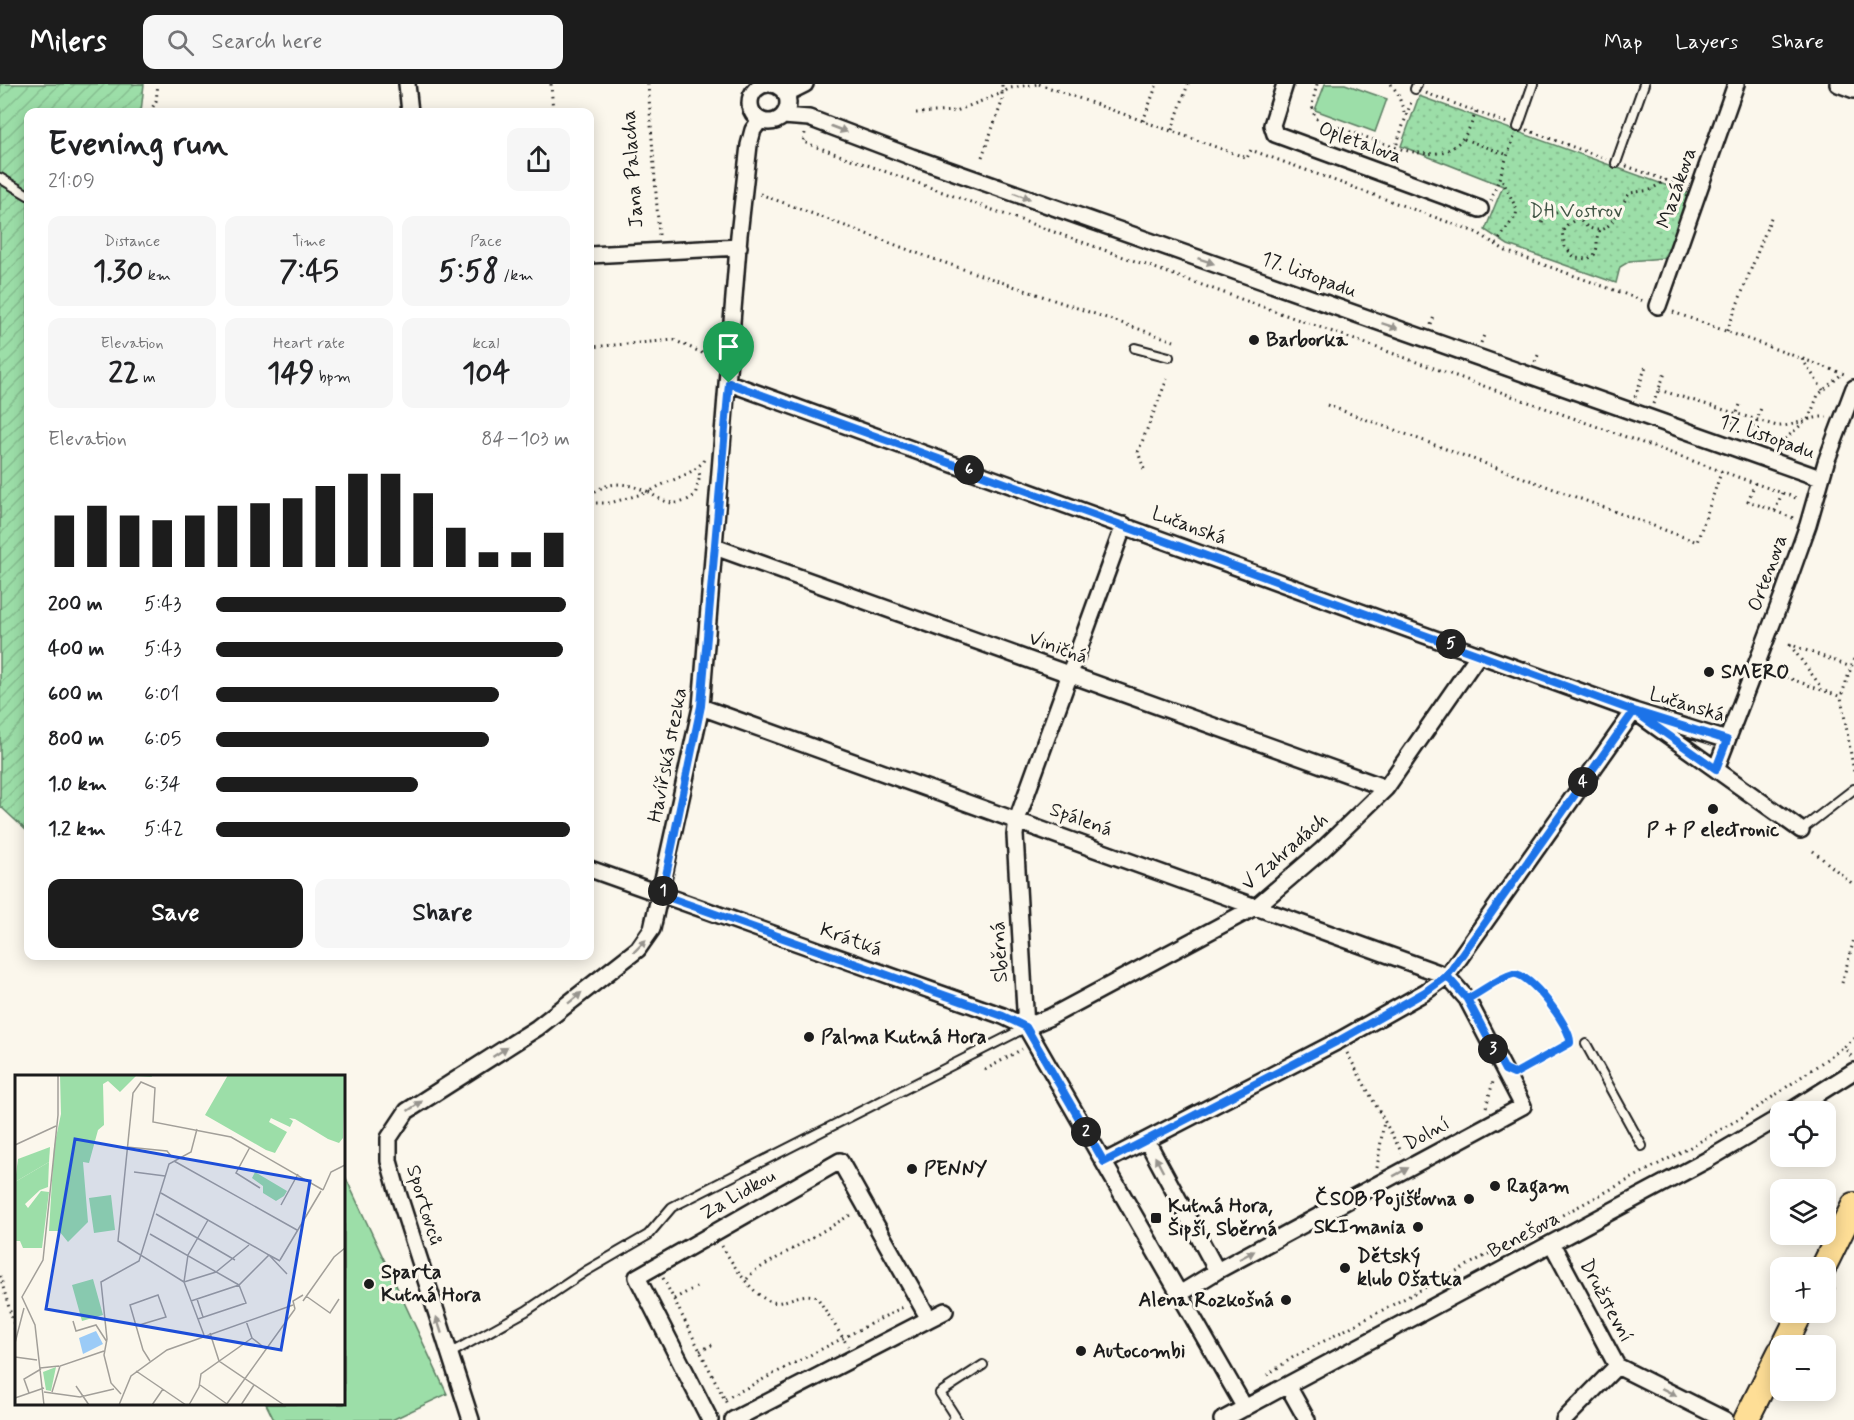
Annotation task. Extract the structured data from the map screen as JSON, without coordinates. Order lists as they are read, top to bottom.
{
  "streets": {
    "street": [
      "Opletalova",
      "Mazákova",
      "17. listopadu",
      "Lučanská",
      "Ortenova",
      "Viničná",
      "Havířská stezka",
      "Spálená",
      "V Zahradách",
      "Krátká",
      "Sběrná",
      "Dolní",
      "Za Lidkou",
      "Sportovců",
      "Benešova",
      "Družstevní"
    ],
    "path": ["Jana Palacha"]
  },
  "crossings": [
    ["17. listopadu", "Ortenova"],
    ["17. listopadu", "Havířská stezka"],
    ["Lučanská", "Ortenova"],
    ["Lučanská", "Havířská stezka"],
    ["Lučanská", "V Zahradách"],
    ["Lučanská", "Sběrná"],
    ["Viničná", "Havířská stezka"],
    ["Viničná", "V Zahradách"],
    ["Viničná", "Sběrná"],
    ["Havířská stezka", "Spálená"],
    ["Havířská stezka", "Krátká"],
    ["Havířská stezka", "Sportovců"],
    ["Spálená", "V Zahradách"],
    ["Spálená", "Sběrná"],
    ["Spálená", "Dolní"],
    ["V Zahradách", "Krátká"],
    ["V Zahradách", "Sběrná"],
    ["Krátká", "Sběrná"],
    ["Sběrná", "Dolní"],
    ["Sběrná", "Benešova"],
    ["Benešova", "Družstevní"]
  ],
  "one_way": [
    "17. listopadu",
    "Dolní",
    "Sportovců",
    "Družstevní"
  ],
  "parks": ["DH Vostrov"],
  "places": {
    "other": [
      "Barborka",
      "SMERO",
      "P + P electronic",
      "Palma Kutná Hora",
      "PENNY",
      "Ragam",
      "ČSOB Pojišťovna",
      "SKImania",
      "Dětský klub Ošatka",
      "Sparta Kutná Hora",
      "Alena Rozkošná",
      "Autocombi"
    ],
    "transit": ["Kutná Hora, Šipší, Sběrná"]
  },
  "page": {
    "header": "Milers",
    "search": "Search here",
    "nav": ["Map", "Layers", "Share"],
    "heading": ["Evening run", "21:09"],
    "stats": [
      ["Distance", "1.30 km"],
      ["Time", "7:45"],
      ["Pace", "5:58 /km"],
      ["Elevation", "22 m"],
      ["Heart rate", "149 bpm"],
      ["kcal", "104"]
    ],
    "chart": ["Elevation", "84–103 m"],
    "pins": [
      "6",
      "5",
      "4",
      "1",
      "3",
      "2"
    ],
    "list": [
      {
        "name": "200 m",
        "note": "5:43"
      },
      {
        "name": "400 m",
        "note": "5:43"
      },
      {
        "name": "600 m",
        "note": "6:01"
      },
      {
        "name": "800 m",
        "note": "6:05"
      },
      {
        "name": "1.0 km",
        "note": "6:34"
      },
      {
        "name": "1.2 km",
        "note": "5:42"
      }
    ],
    "buttons": ["Save", "Share"],
    "map_buttons": ["+", "−"]
  }
}
